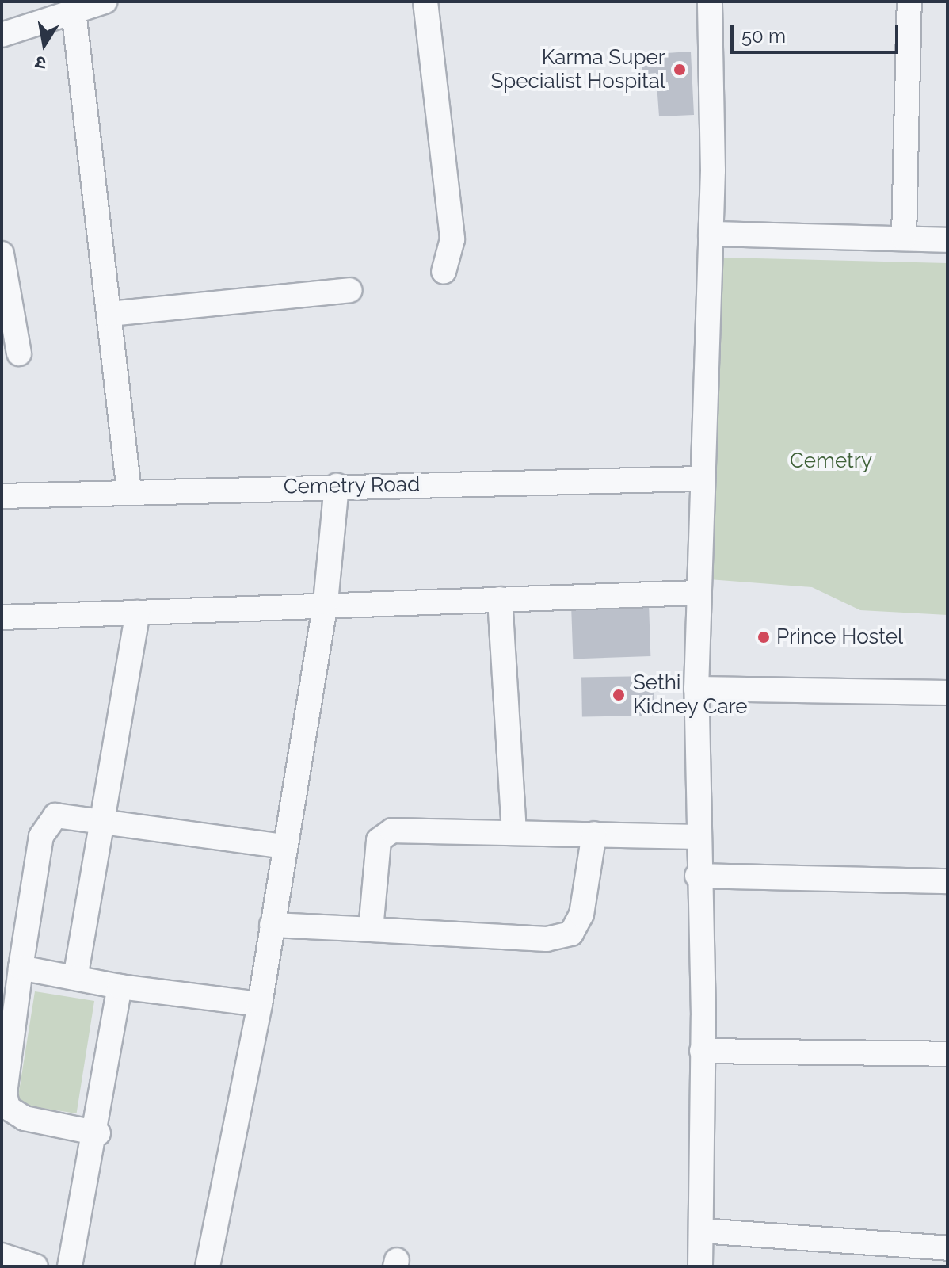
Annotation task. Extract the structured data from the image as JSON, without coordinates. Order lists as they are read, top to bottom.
{
  "streets": {
    "street": ["Cemetry Road"]
  },
  "parks": ["Cemetry"],
  "places": ["Karma Super Specialist Hospital", "Prince Hostel", "Sethi Kidney Care"],
  "scale_bar": "50 m",
  "north": "bottom"
}
